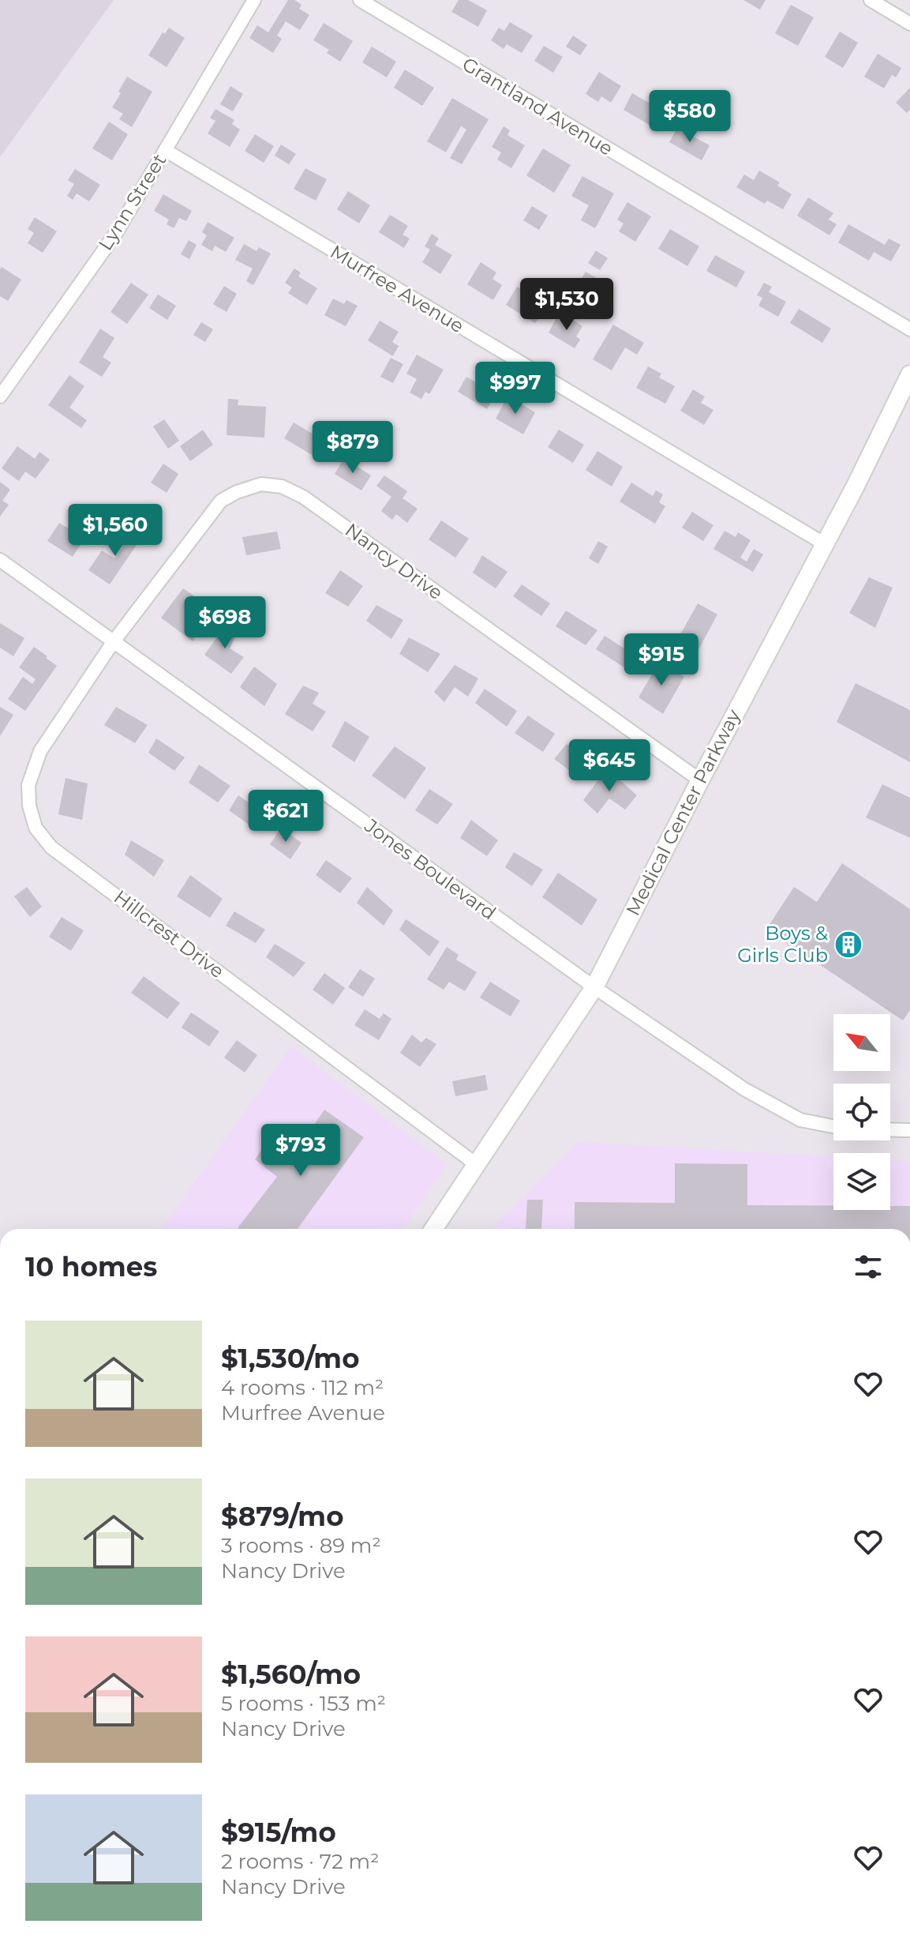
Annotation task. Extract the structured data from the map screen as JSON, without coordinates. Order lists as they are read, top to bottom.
{
  "streets": {
    "main road": ["Medical Center Parkway"],
    "street": [
      "Grantland Avenue",
      "Lynn Street",
      "Murfree Avenue",
      "Nancy Drive",
      "Jones Boulevard",
      "Hillcrest Drive"
    ]
  },
  "crossings": [
    ["Lynn Street", "Murfree Avenue"],
    ["Murfree Avenue", "Medical Center Parkway"],
    ["Nancy Drive", "Medical Center Parkway"],
    ["Nancy Drive", "Jones Boulevard"],
    ["Nancy Drive", "Hillcrest Drive"],
    ["Medical Center Parkway", "Jones Boulevard"],
    ["Medical Center Parkway", "Hillcrest Drive"],
    ["Jones Boulevard", "Hillcrest Drive"]
  ],
  "places": {
    "building": ["Boys & Girls Club"]
  },
  "north": "top left",
  "page": {
    "price": [
      "$580",
      "$1,530",
      "$997",
      "$879",
      "$1,560",
      "$698",
      "$915",
      "$645",
      "$621",
      "$793"
    ],
    "heading": "10 homes",
    "list": [
      {
        "name": "$1,530/mo",
        "note": "4 rooms · 112 m² · Murfree Avenue"
      },
      {
        "name": "$879/mo",
        "note": "3 rooms · 89 m² · Nancy Drive"
      },
      {
        "name": "$1,560/mo",
        "note": "5 rooms · 153 m² · Nancy Drive"
      },
      {
        "name": "$915/mo",
        "note": "2 rooms · 72 m² · Nancy Drive"
      }
    ]
  }
}
